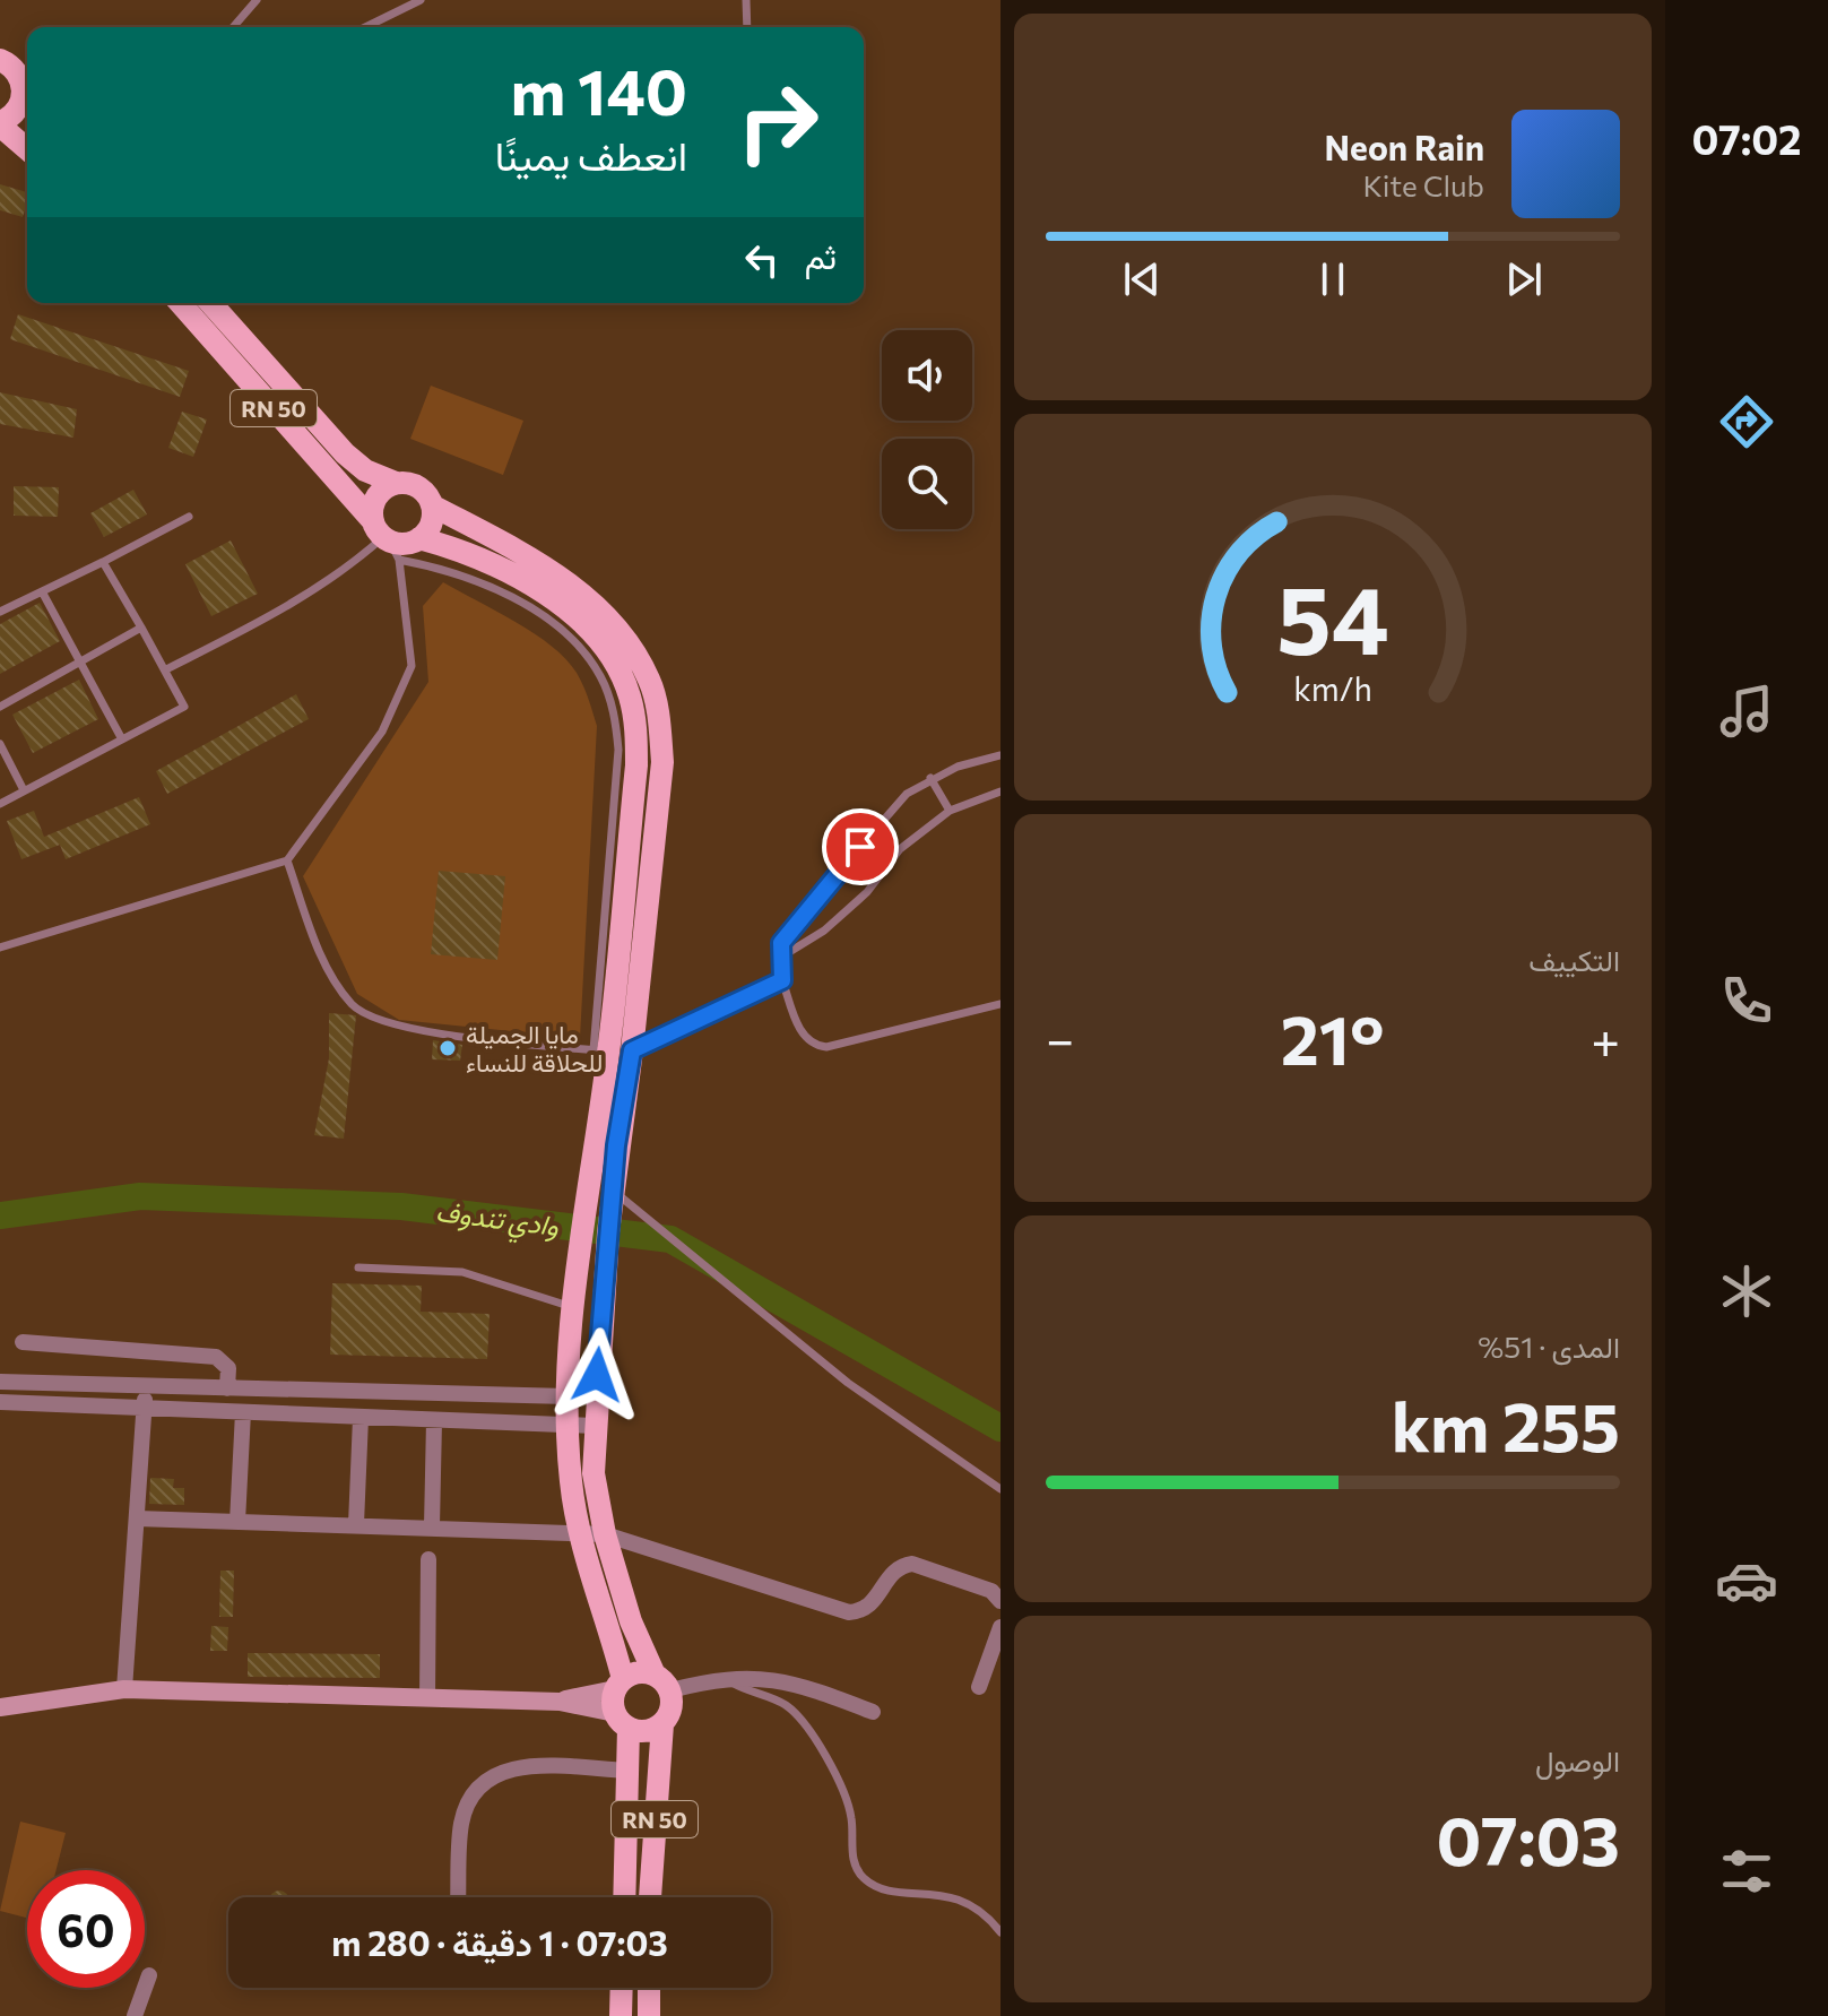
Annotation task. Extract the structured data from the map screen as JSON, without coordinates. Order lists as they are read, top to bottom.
{
  "streets": {
    "main road": ["RN 50"]
  },
  "water": ["وادي تندوف"],
  "places": ["مايا الجميلة للحلاقة للنساء"],
  "page": {
    "tabs": "07:02",
    "turn": ["140 m", "انعطف يمينًا"],
    "song": ["Neon Rain", "Kite Club"],
    "then": "ثم",
    "tile": [
      "التكييف",
      ["المدى · 51%", "255 km"],
      ["الوصول", "07:03"]
    ],
    "heat": ["−", "21°", "+"],
    "limit": "60",
    "trip": "07:03 · 1 دقيقة · 280 m",
    "gauge": ["54", "km/h"]
  }
}
